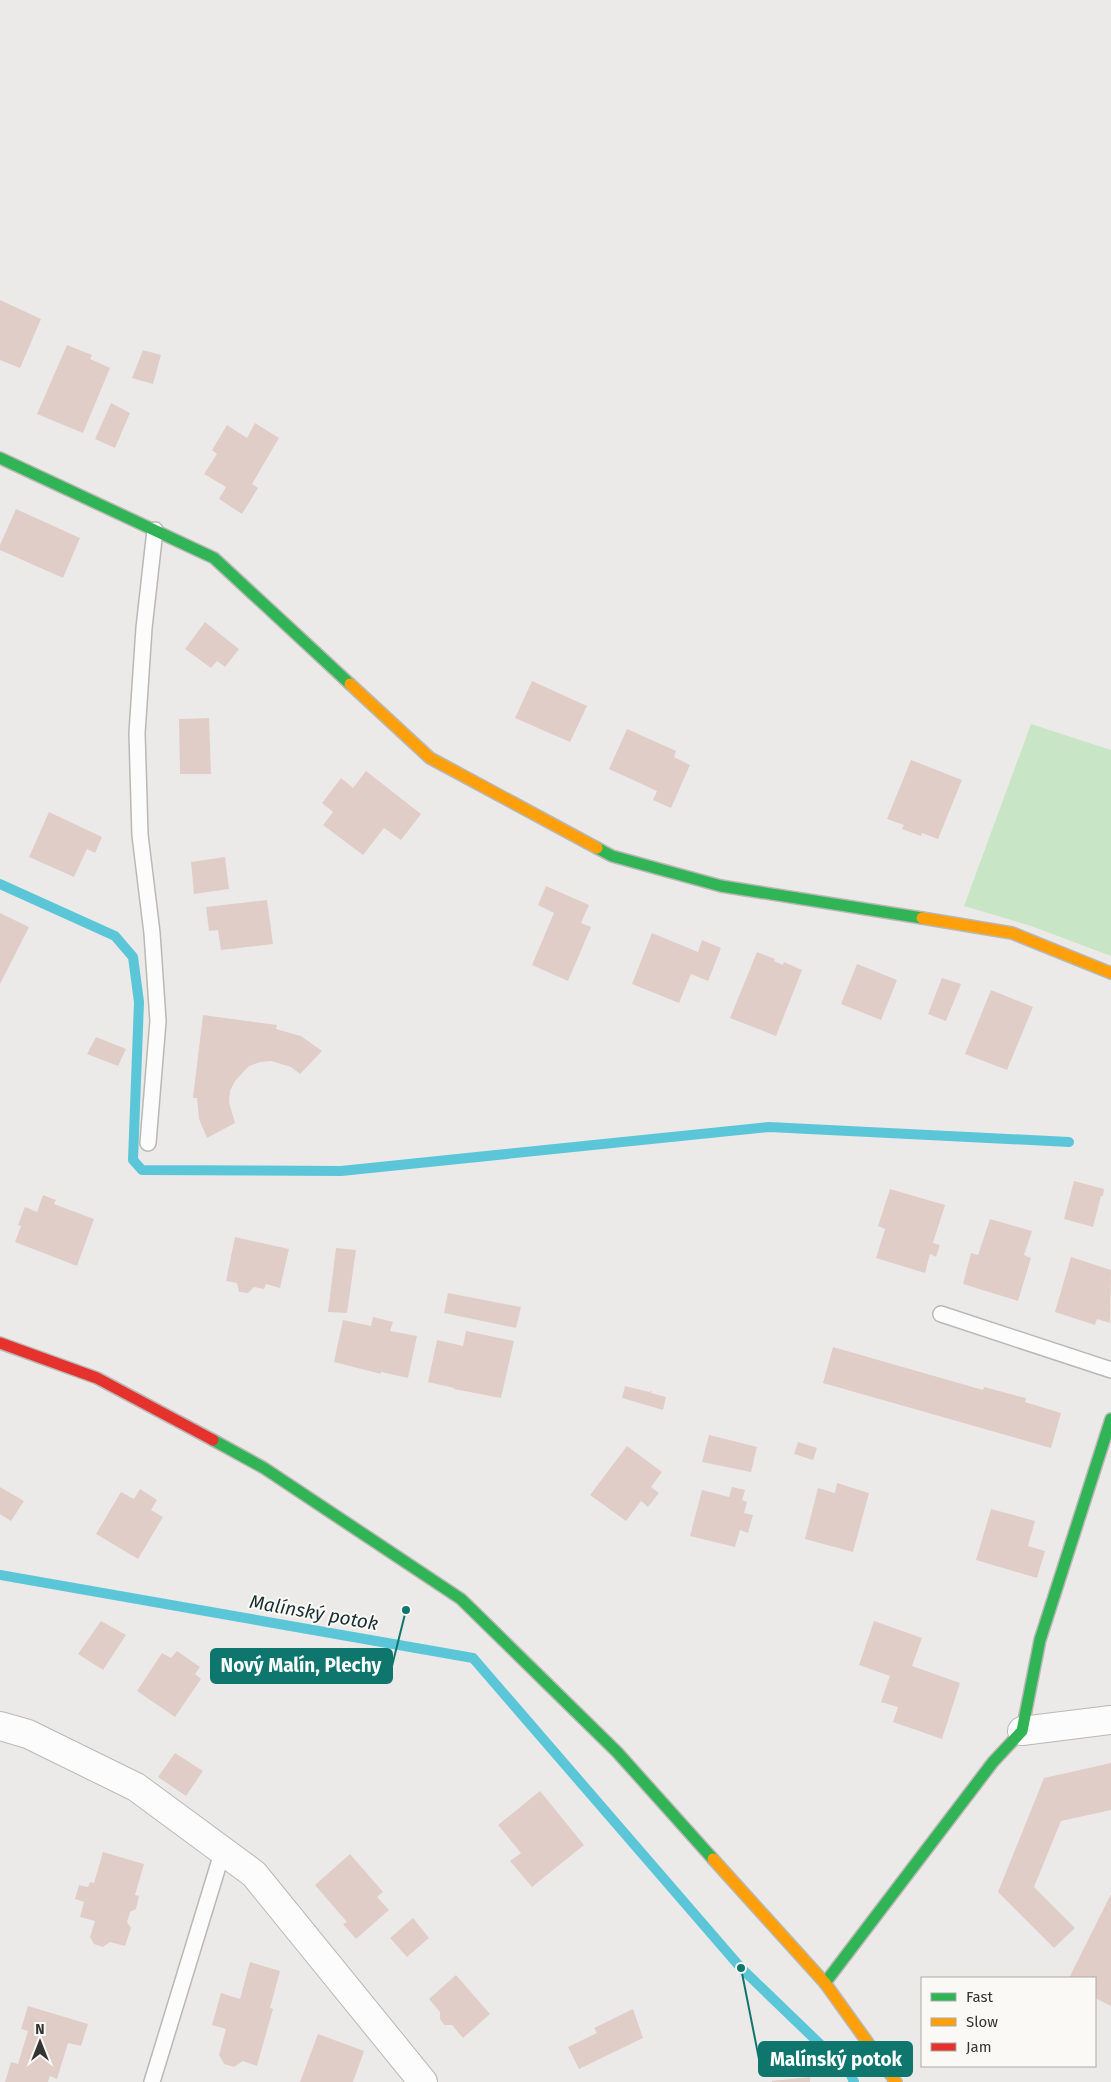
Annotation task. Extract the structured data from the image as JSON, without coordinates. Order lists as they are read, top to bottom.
{
  "water": ["Malínský potok"],
  "places": ["Nový Malín, Plechy", "Malínský potok"],
  "legend": ["Fast", "Slow", "Jam"],
  "north": "top"
}
